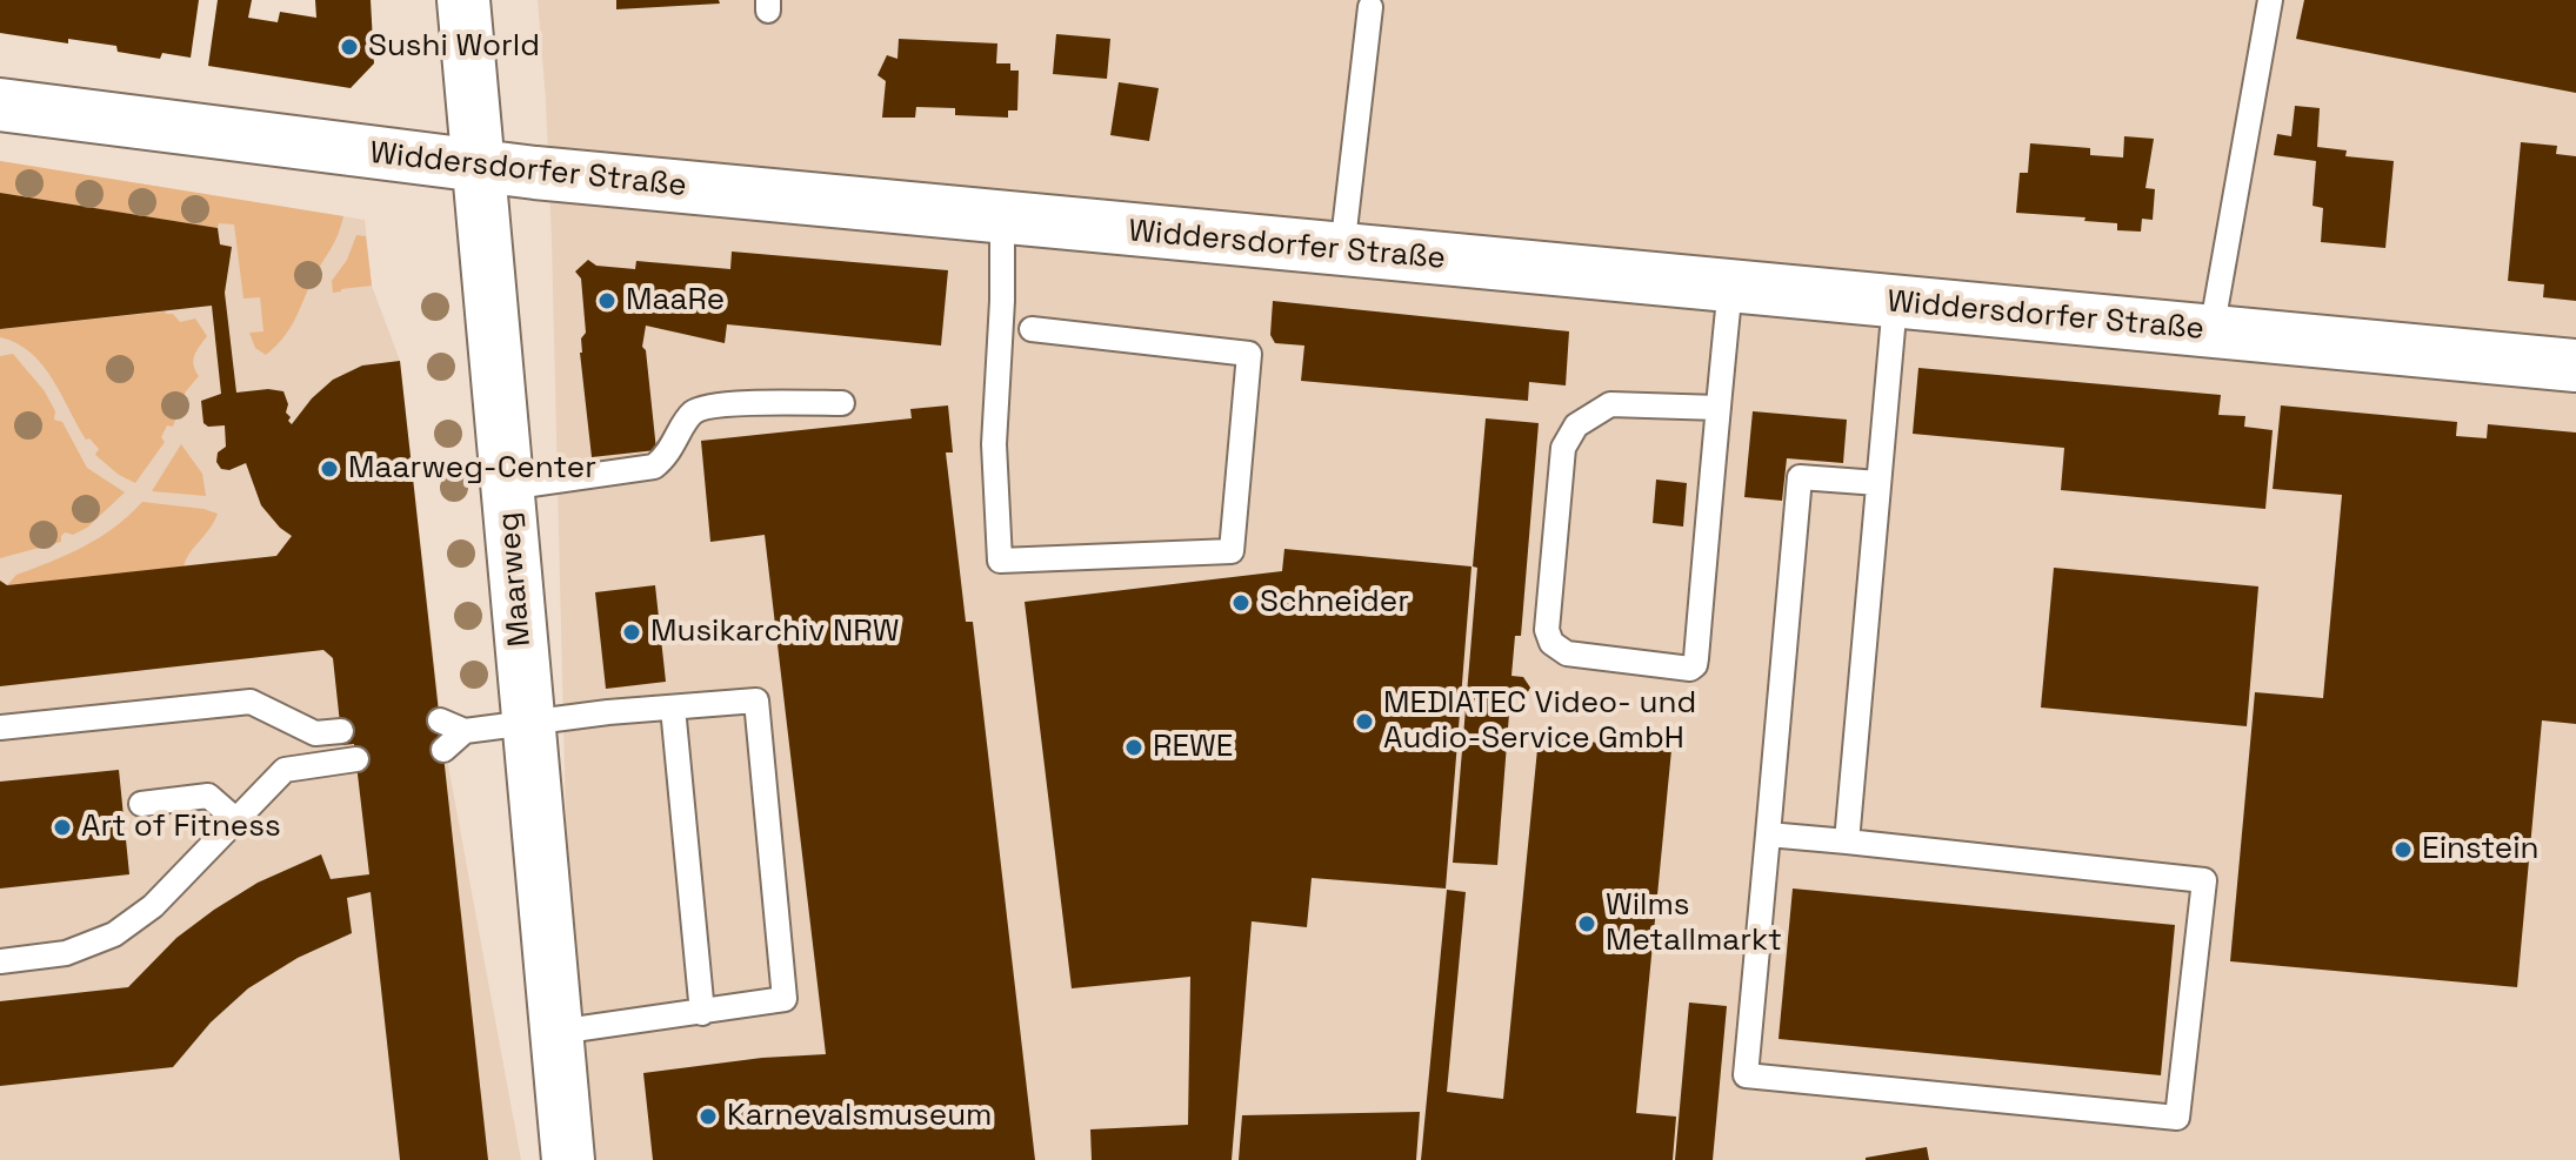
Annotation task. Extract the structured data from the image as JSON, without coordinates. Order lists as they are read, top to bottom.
{
  "streets": {
    "main road": ["Widdersdorfer Straße", "Maarweg"]
  },
  "crossings": [
    ["Widdersdorfer Straße", "Maarweg"]
  ],
  "places": [
    "Sushi World",
    "MaaRe",
    "Maarweg-Center",
    "Schneider",
    "Musikarchiv NRW",
    "MEDIATEC Video- und Audio-Service GmbH",
    "REWE",
    "Art of Fitness",
    "Einstein",
    "Wilms Metallmarkt",
    "Karnevalsmuseum"
  ]
}
